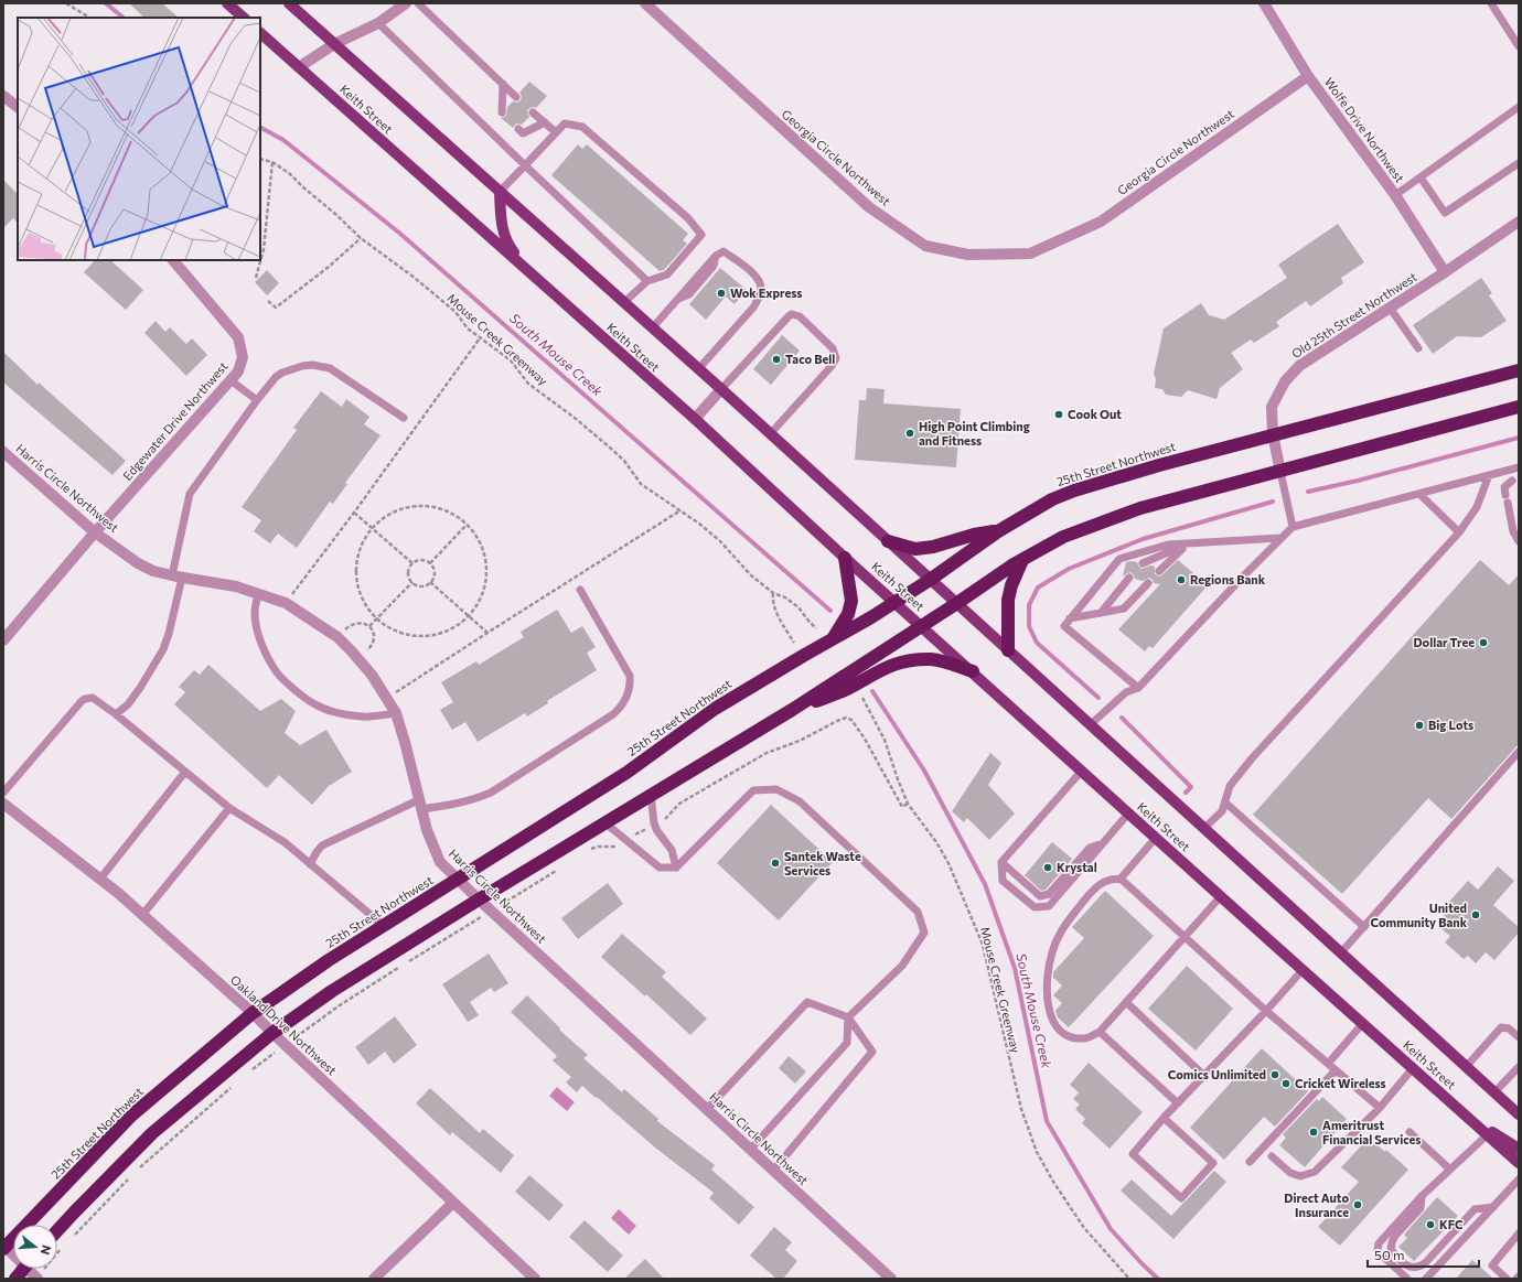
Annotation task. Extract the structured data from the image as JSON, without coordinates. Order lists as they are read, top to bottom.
{
  "streets": {
    "highway": ["25th Street Northwest"],
    "main road": ["Keith Street"],
    "street": [
      "Wolfe Drive Northwest",
      "Georgia Circle Northwest",
      "Old 25th Street Northwest",
      "Edgewater Drive Northwest",
      "Harris Circle Northwest",
      "Oakland Drive Northwest"
    ],
    "path": ["Mouse Creek Greenway"]
  },
  "crossings": [
    ["Keith Street", "25th Street Northwest"],
    ["Wolfe Drive Northwest", "Georgia Circle Northwest"],
    ["Wolfe Drive Northwest", "Old 25th Street Northwest"],
    ["Old 25th Street Northwest", "25th Street Northwest"],
    ["Edgewater Drive Northwest", "Harris Circle Northwest"],
    ["25th Street Northwest", "Harris Circle Northwest"],
    ["25th Street Northwest", "Oakland Drive Northwest"]
  ],
  "water": ["South Mouse Creek"],
  "places": [
    "Wok Express",
    "Taco Bell",
    "Cook Out",
    "High Point Climbing and Fitness",
    "Regions Bank",
    "Dollar Tree",
    "Big Lots",
    "Santek Waste Services",
    "Krystal",
    "United Community Bank",
    "Comics Unlimited",
    "Cricket Wireless",
    "Ameritrust Financial Services",
    "Direct Auto Insurance",
    "KFC"
  ],
  "scale_bar": "50 m",
  "north": "right"
}
